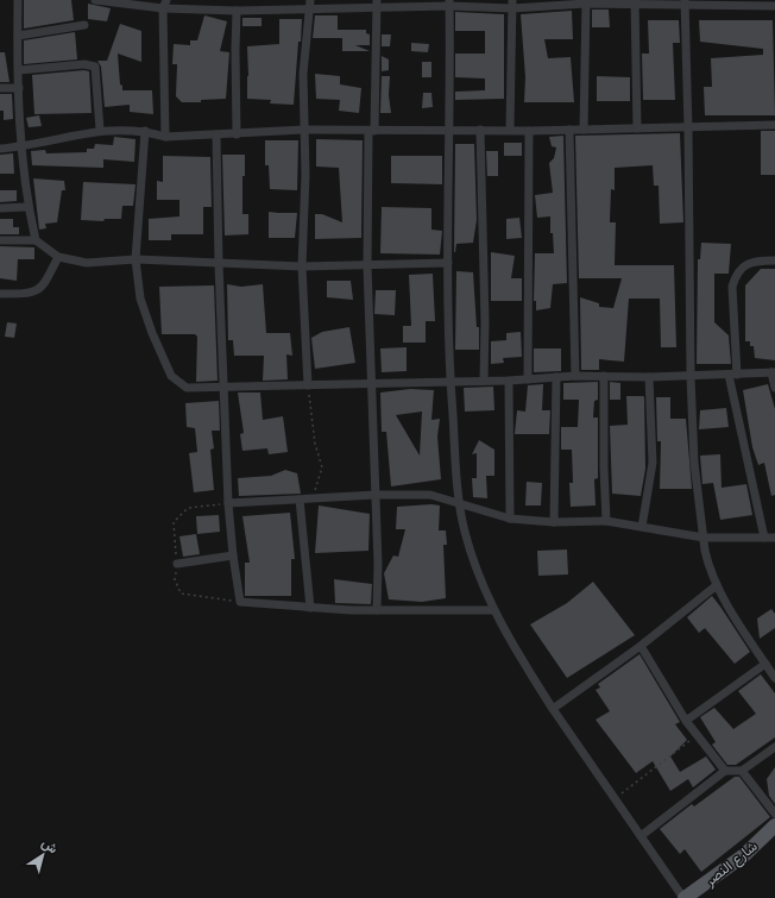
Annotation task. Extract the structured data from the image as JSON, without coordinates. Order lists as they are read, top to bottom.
{
  "streets": {
    "main road": ["شارع النصر"]
  },
  "north": "top right"
}
